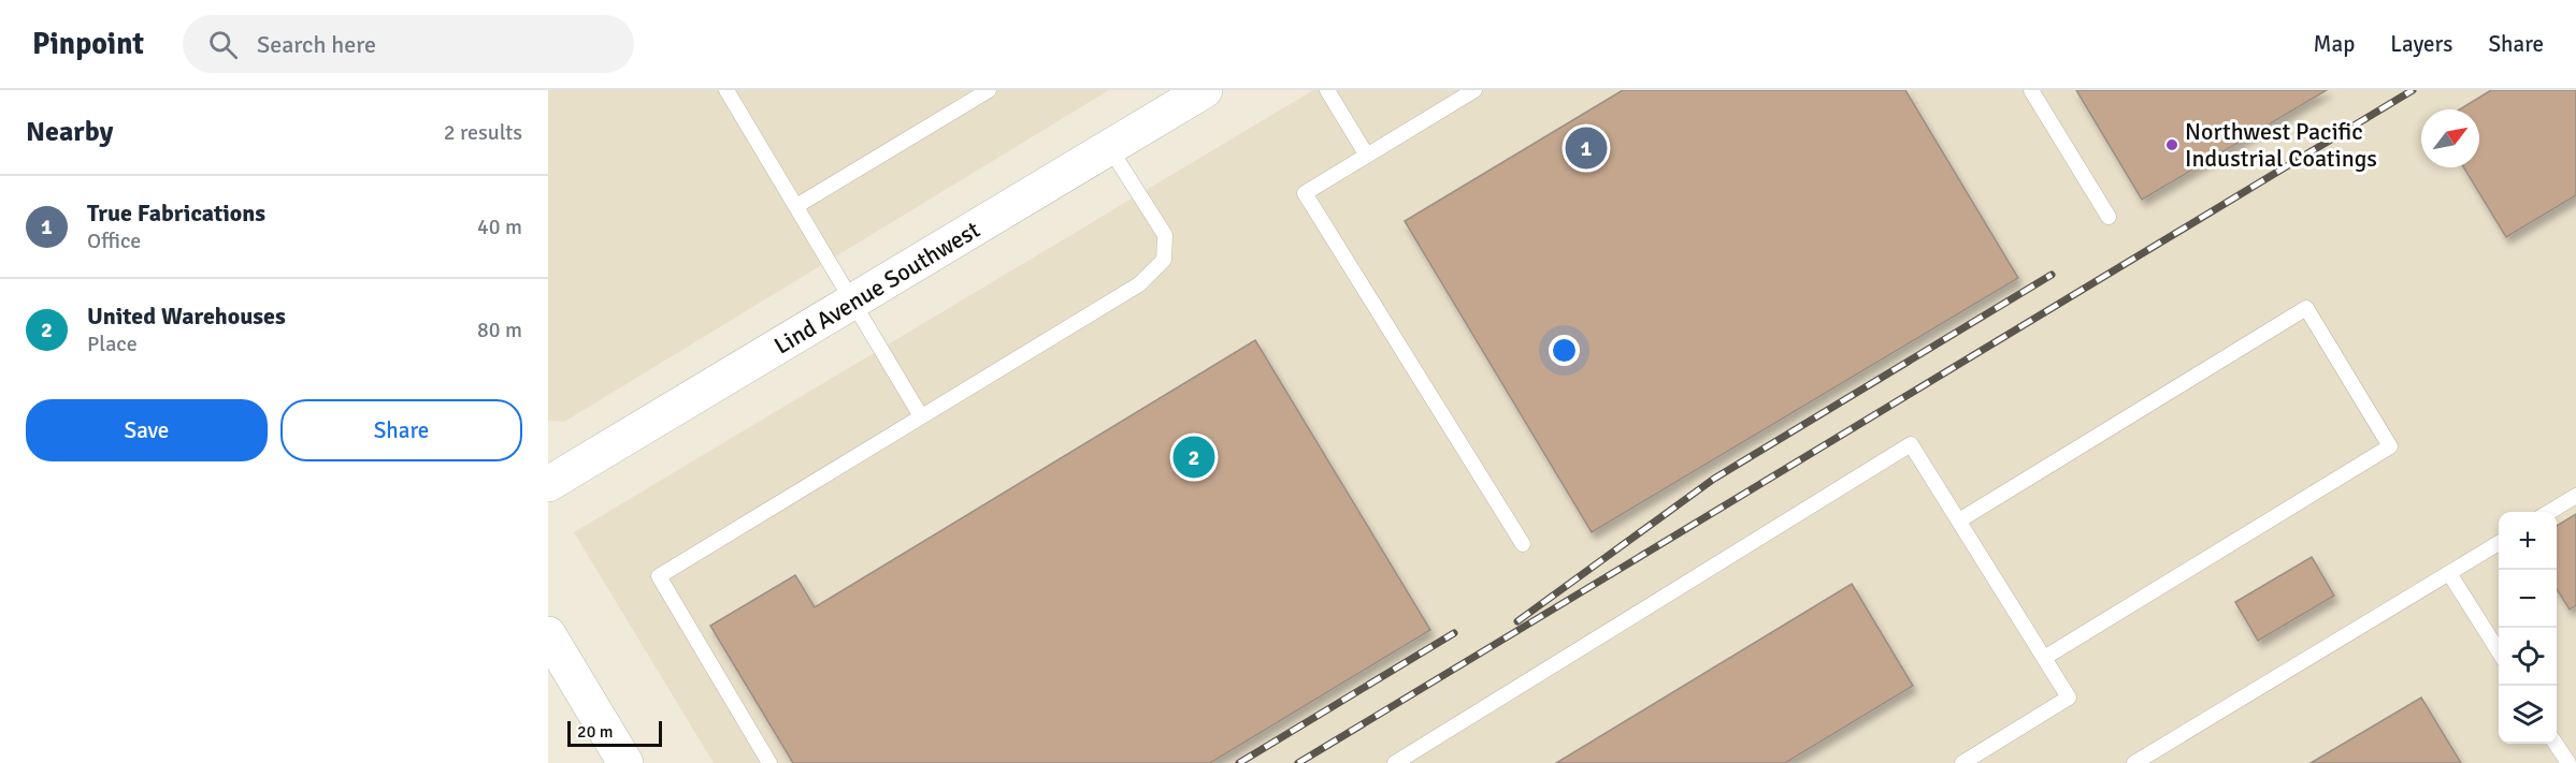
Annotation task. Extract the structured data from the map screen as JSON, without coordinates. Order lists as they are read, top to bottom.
{
  "streets": {
    "main road": ["Lind Avenue Southwest"]
  },
  "places": ["Northwest Pacific Industrial Coatings"],
  "scale_bar": "20 m",
  "north": "top right",
  "page": {
    "header": "Pinpoint",
    "search": "Search here",
    "nav": ["Map", "Layers", "Share"],
    "heading": ["Nearby", "2 results"],
    "pins": ["1", "2"],
    "list": [
      {
        "mark": "1",
        "name": "True Fabrications",
        "note": "Office",
        "value": "40 m"
      },
      {
        "mark": "2",
        "name": "United Warehouses",
        "note": "Place",
        "value": "80 m"
      }
    ],
    "buttons": ["Save", "Share"],
    "map_buttons": ["+", "−"],
    "scale": "20 m"
  }
}
